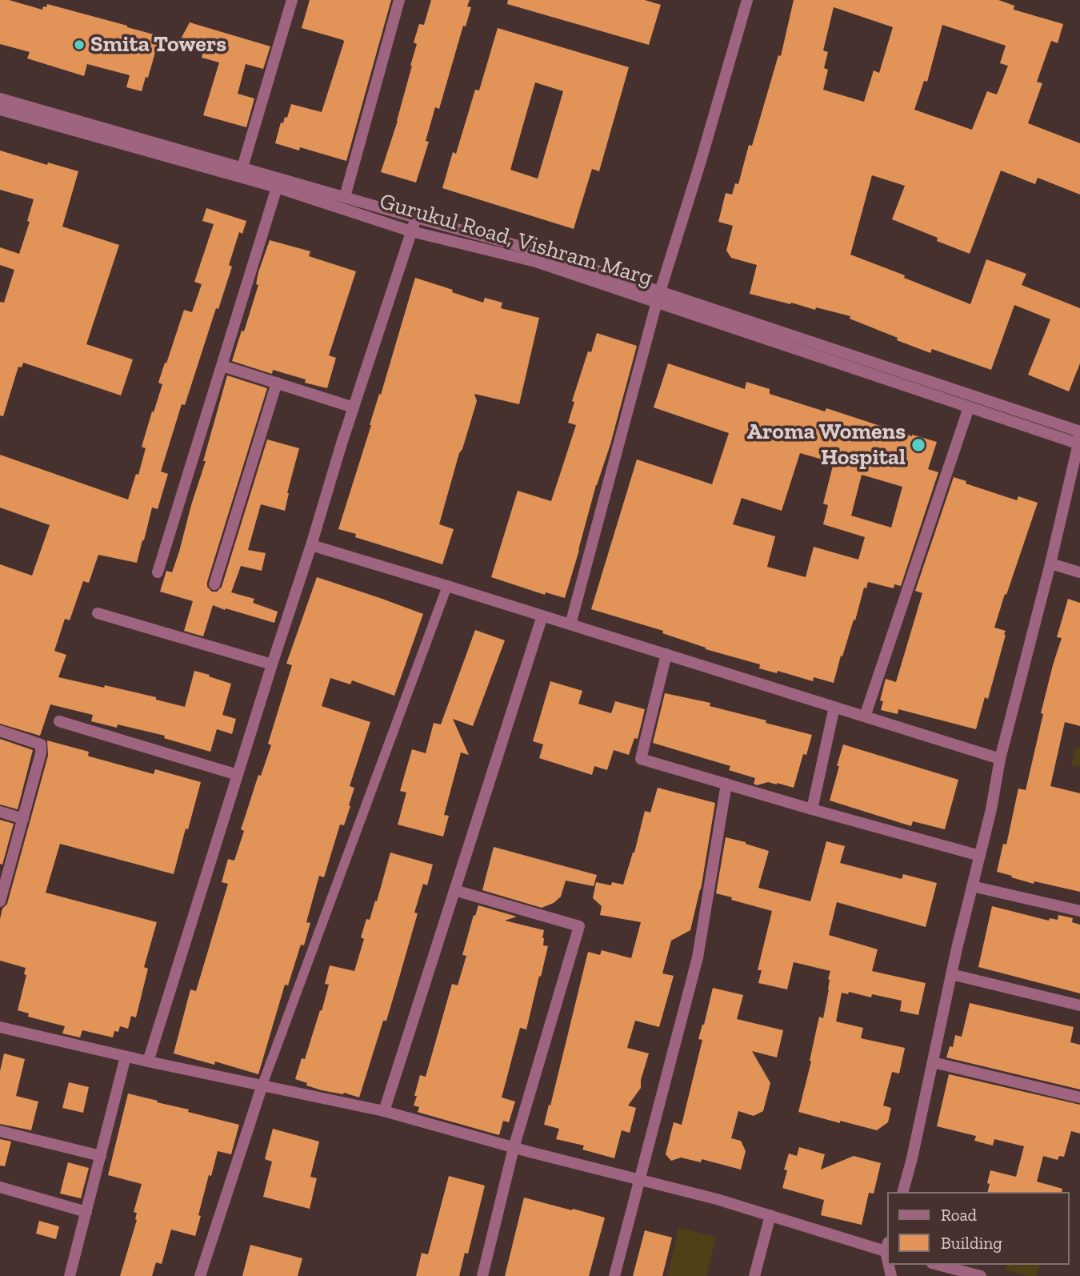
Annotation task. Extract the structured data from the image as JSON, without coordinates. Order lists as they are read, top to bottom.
{
  "streets": {
    "street": ["Gurukul Road, Vishram Marg"]
  },
  "places": ["Smita Towers", "Aroma Womens Hospital"],
  "legend": ["Road", "Building"]
}
